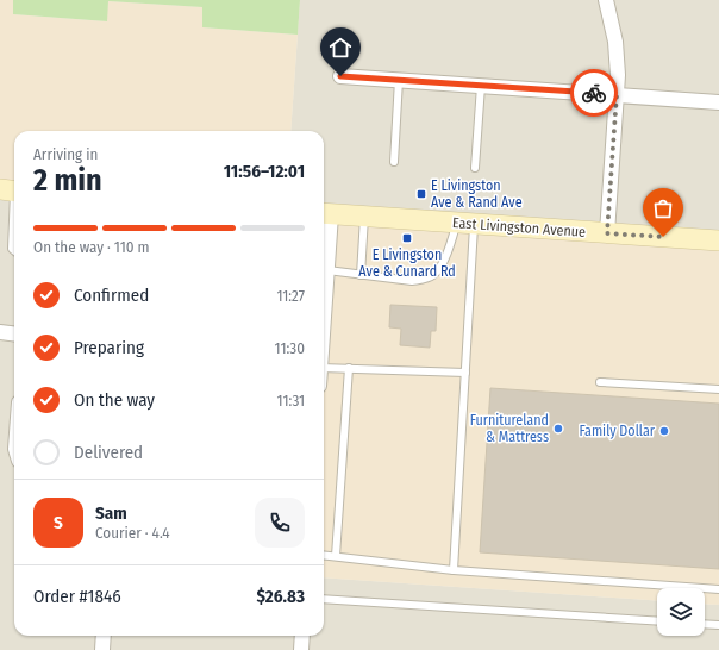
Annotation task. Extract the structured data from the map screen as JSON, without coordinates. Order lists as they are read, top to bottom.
{
  "streets": {
    "main road": ["East Livingston Avenue"]
  },
  "places": {
    "transit": ["E Livingston Ave & Rand Ave", "E Livingston Ave & Cunard Rd"],
    "other": ["Furnitureland & Mattress", "Family Dollar"]
  },
  "page": {
    "heading": ["2 min", "Arriving in", "11:56–12:01"],
    "panel": [
      "Sam",
      "Courier · 4.4",
      "Order #1846",
      "$26.83"
    ],
    "bar": "On the way · 110 m",
    "list": [
      ["Confirmed", "11:27"],
      ["Preparing", "11:30"],
      ["On the way", "11:31"],
      "Delivered"
    ],
    "round": "S"
  }
}
